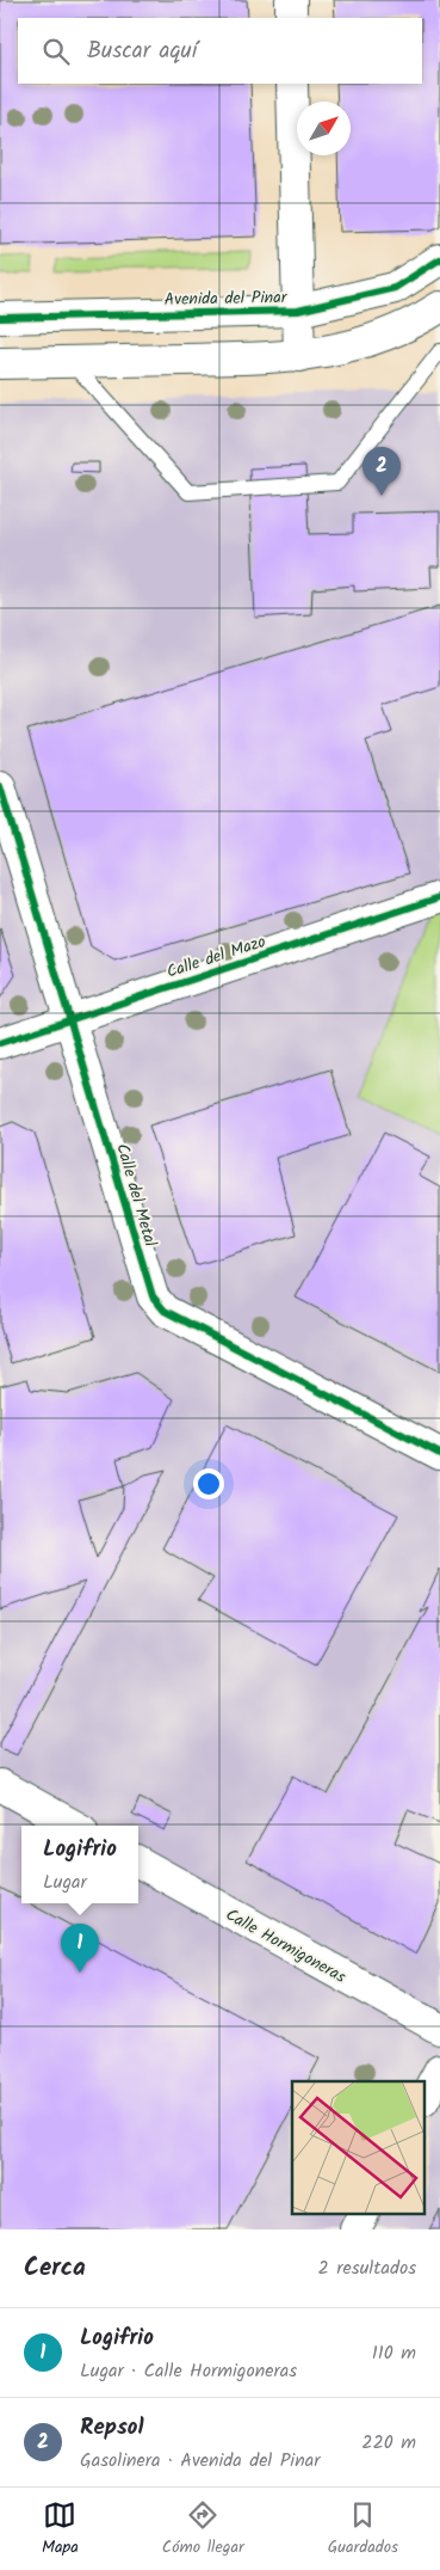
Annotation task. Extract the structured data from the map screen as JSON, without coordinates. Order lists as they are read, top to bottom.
{
  "streets": {
    "street": [
      "Avenida del Pinar",
      "Calle del Mazo",
      "Calle del Metal",
      "Calle Hormigoneras"
    ]
  },
  "crossings": [
    ["Calle del Mazo", "Calle del Metal"]
  ],
  "north": "top right",
  "page": {
    "search": "Buscar aquí",
    "pins": ["2", "1"],
    "popup": ["Logifrio", "Lugar"],
    "heading": ["Cerca", "2 resultados"],
    "list": [
      {
        "mark": "1",
        "name": "Logifrio",
        "note": "Lugar · Calle Hormigoneras",
        "value": "110 m"
      },
      {
        "mark": "2",
        "name": "Repsol",
        "note": "Gasolinera · Avenida del Pinar",
        "value": "220 m"
      }
    ],
    "nav": ["Mapa", "Cómo llegar", "Guardados"]
  }
}
